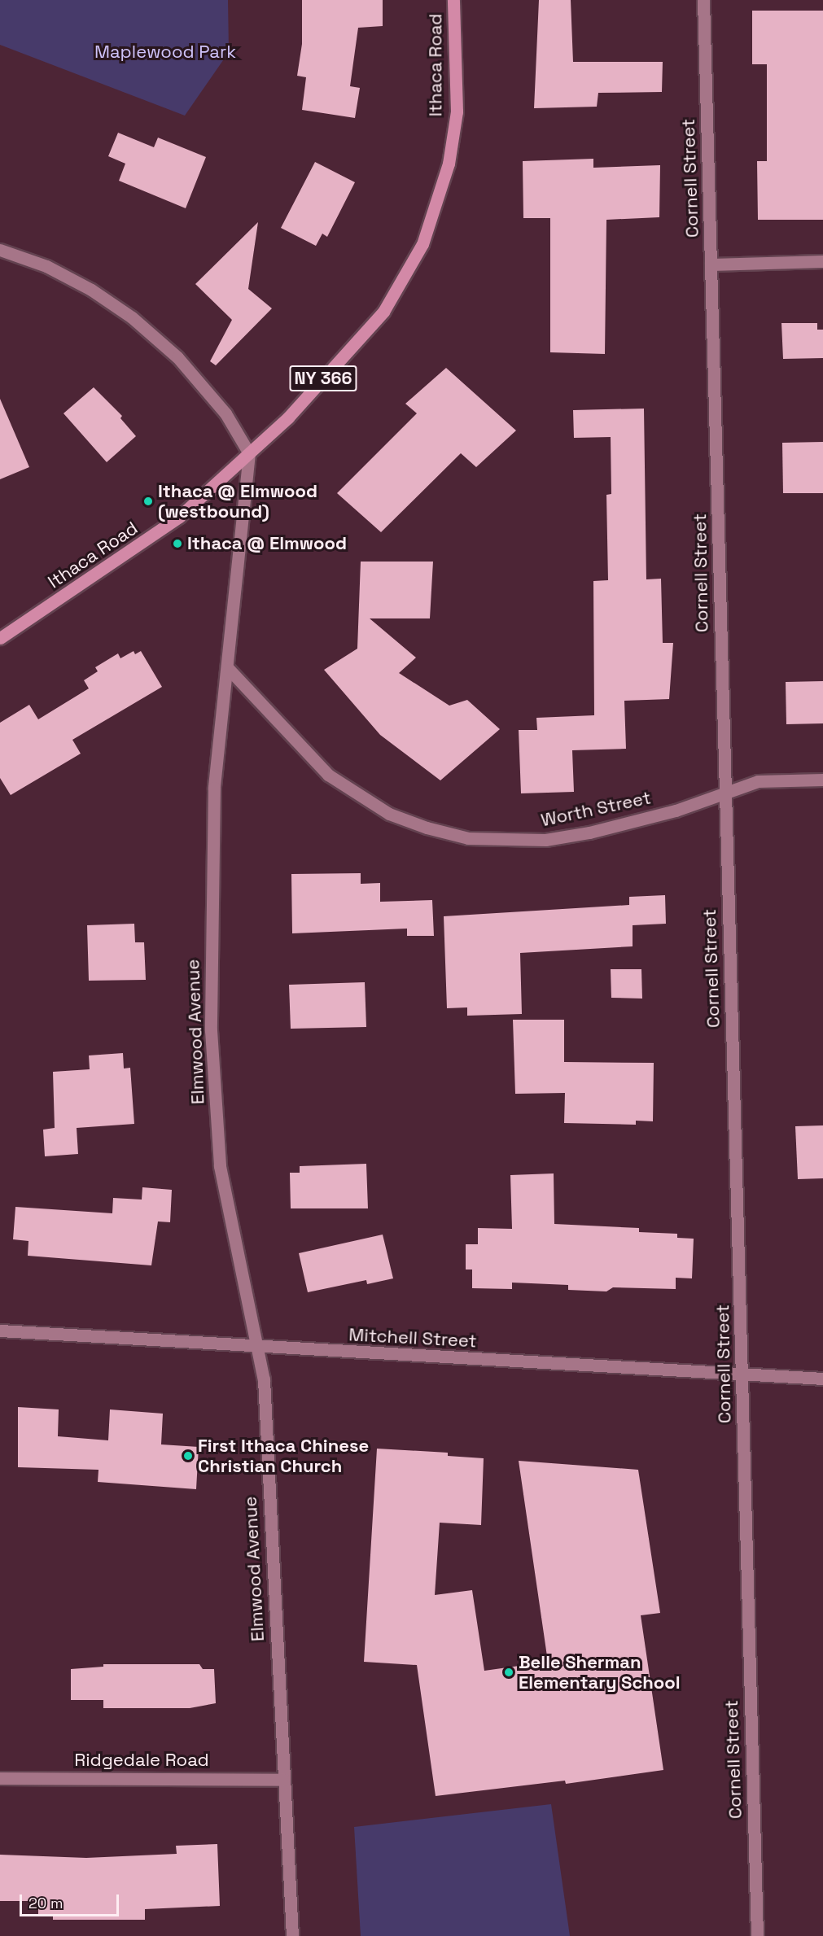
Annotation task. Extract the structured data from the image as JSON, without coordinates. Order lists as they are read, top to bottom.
{
  "streets": {
    "main road": ["Ithaca Road", "NY 366"],
    "street": [
      "Cornell Street",
      "Worth Street",
      "Elmwood Avenue",
      "Mitchell Street",
      "Ridgedale Road"
    ]
  },
  "crossings": [
    ["Ithaca Road", "Elmwood Avenue"],
    ["Cornell Street", "Worth Street"],
    ["Cornell Street", "Mitchell Street"],
    ["Worth Street", "Elmwood Avenue"],
    ["Elmwood Avenue", "Mitchell Street"],
    ["Elmwood Avenue", "Ridgedale Road"]
  ],
  "parks": ["Maplewood Park"],
  "places": [
    "Ithaca @ Elmwood (westbound)",
    "Ithaca @ Elmwood",
    "First Ithaca Chinese Christian Church",
    "Belle Sherman Elementary School"
  ],
  "scale_bar": "20 m"
}
